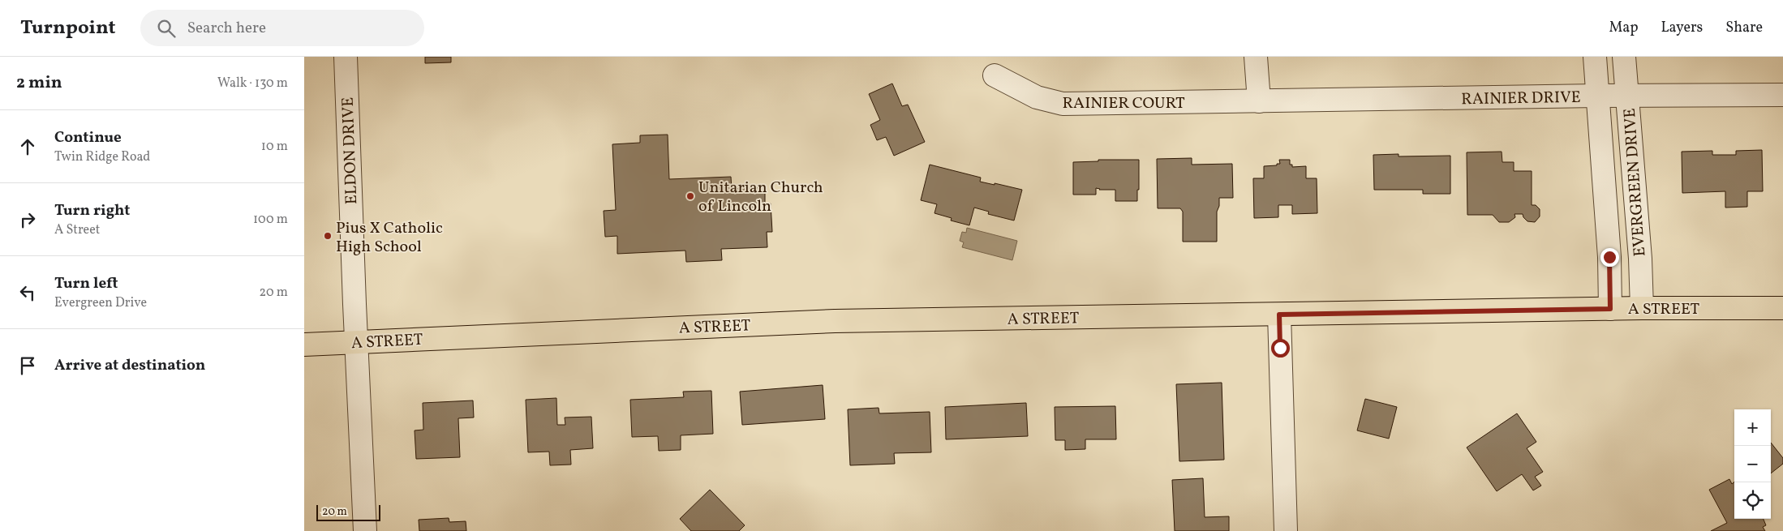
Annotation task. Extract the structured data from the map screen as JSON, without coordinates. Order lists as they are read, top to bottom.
{
  "streets": {
    "main road": ["A STREET"],
    "street": [
      "RAINIER DRIVE",
      "RAINIER COURT",
      "ELDON DRIVE",
      "EVERGREEN DRIVE"
    ]
  },
  "crossings": [
    ["RAINIER DRIVE", "RAINIER COURT"],
    ["RAINIER DRIVE", "EVERGREEN DRIVE"],
    ["ELDON DRIVE", "A STREET"],
    ["EVERGREEN DRIVE", "A STREET"]
  ],
  "places": ["Unitarian Church of Lincoln", "Pius X Catholic High School"],
  "scale_bar": "20 m",
  "page": {
    "header": "Turnpoint",
    "search": "Search here",
    "nav": ["Map", "Layers", "Share"],
    "heading": ["2 min", "Walk · 130 m"],
    "list": [
      ["Continue", "Twin Ridge Road", "10 m"],
      ["Turn right", "A Street", "100 m"],
      ["Turn left", "Evergreen Drive", "20 m"],
      "Arrive at destination"
    ],
    "map_buttons": ["+", "−"],
    "scale": "20 m"
  }
}
